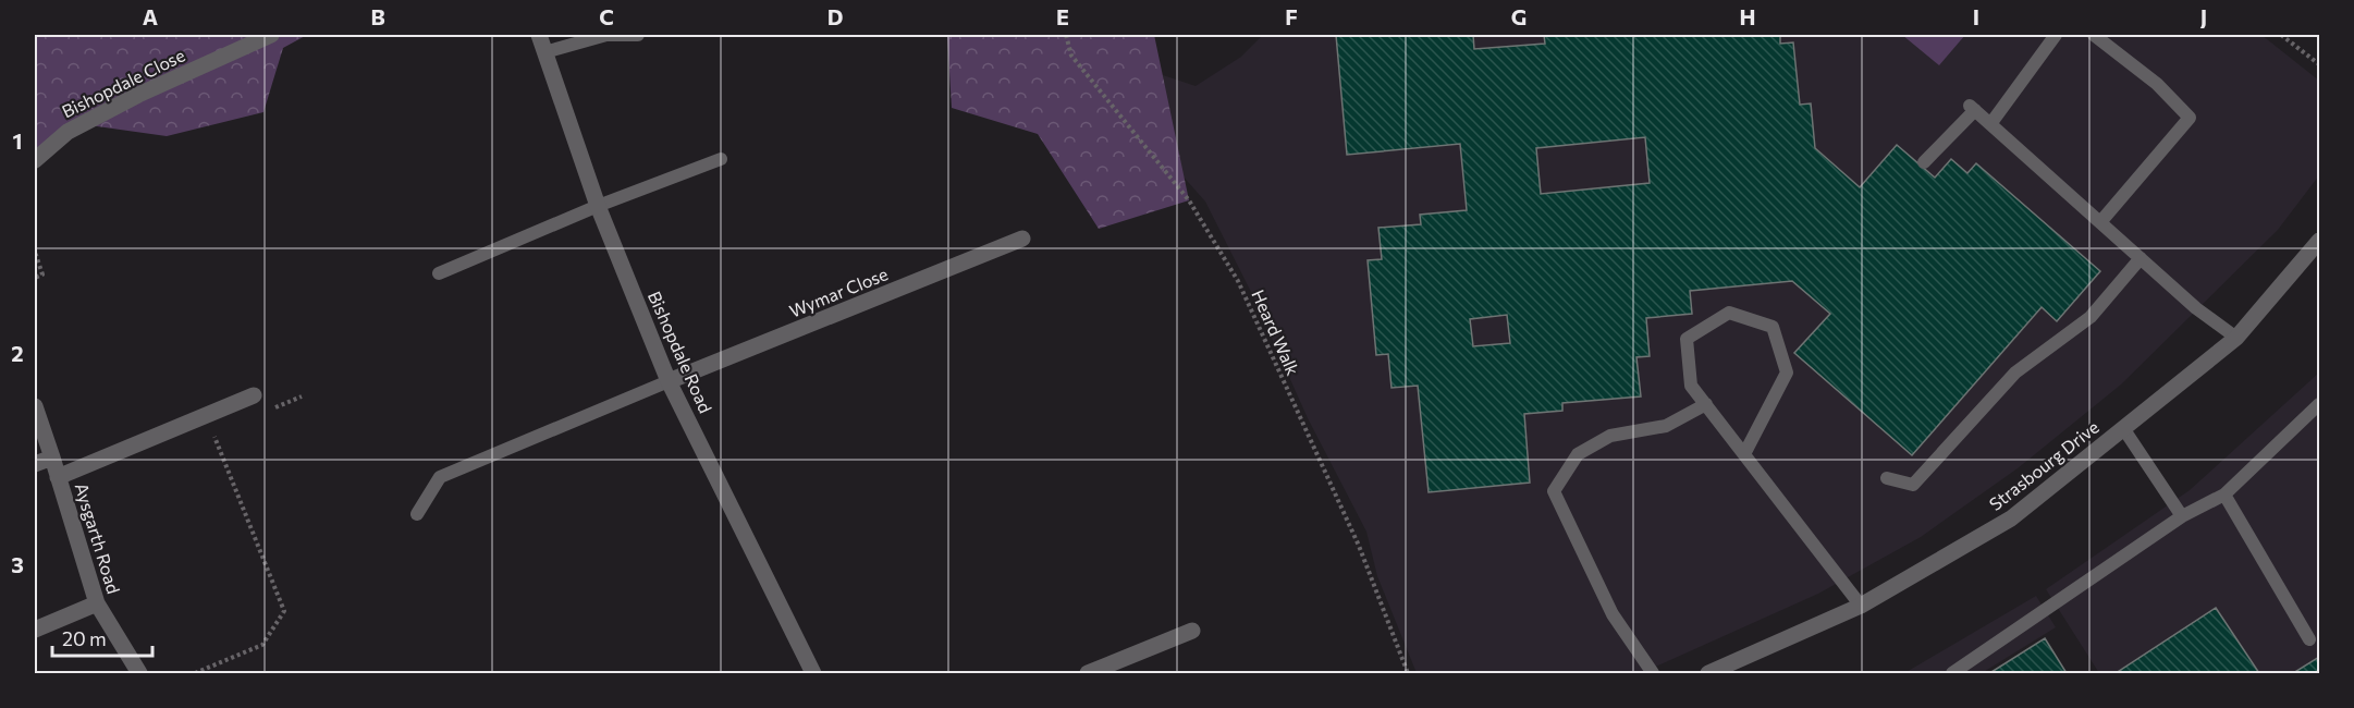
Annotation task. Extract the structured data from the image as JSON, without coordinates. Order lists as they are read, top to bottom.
{
  "streets": {
    "street": [
      "Bishopdale Close",
      "Wymar Close",
      "Bishopdale Road",
      "Strasbourg Drive",
      "Aysgarth Road"
    ],
    "path": ["Heard Walk"]
  },
  "crossings": [
    ["Wymar Close", "Bishopdale Road"]
  ],
  "scale_bar": "20 m",
  "grid": {
    "columns": [
      "A",
      "B",
      "C",
      "D",
      "E",
      "F",
      "G",
      "H",
      "I",
      "J"
    ],
    "rows": ["1", "2", "3"]
  }
}
